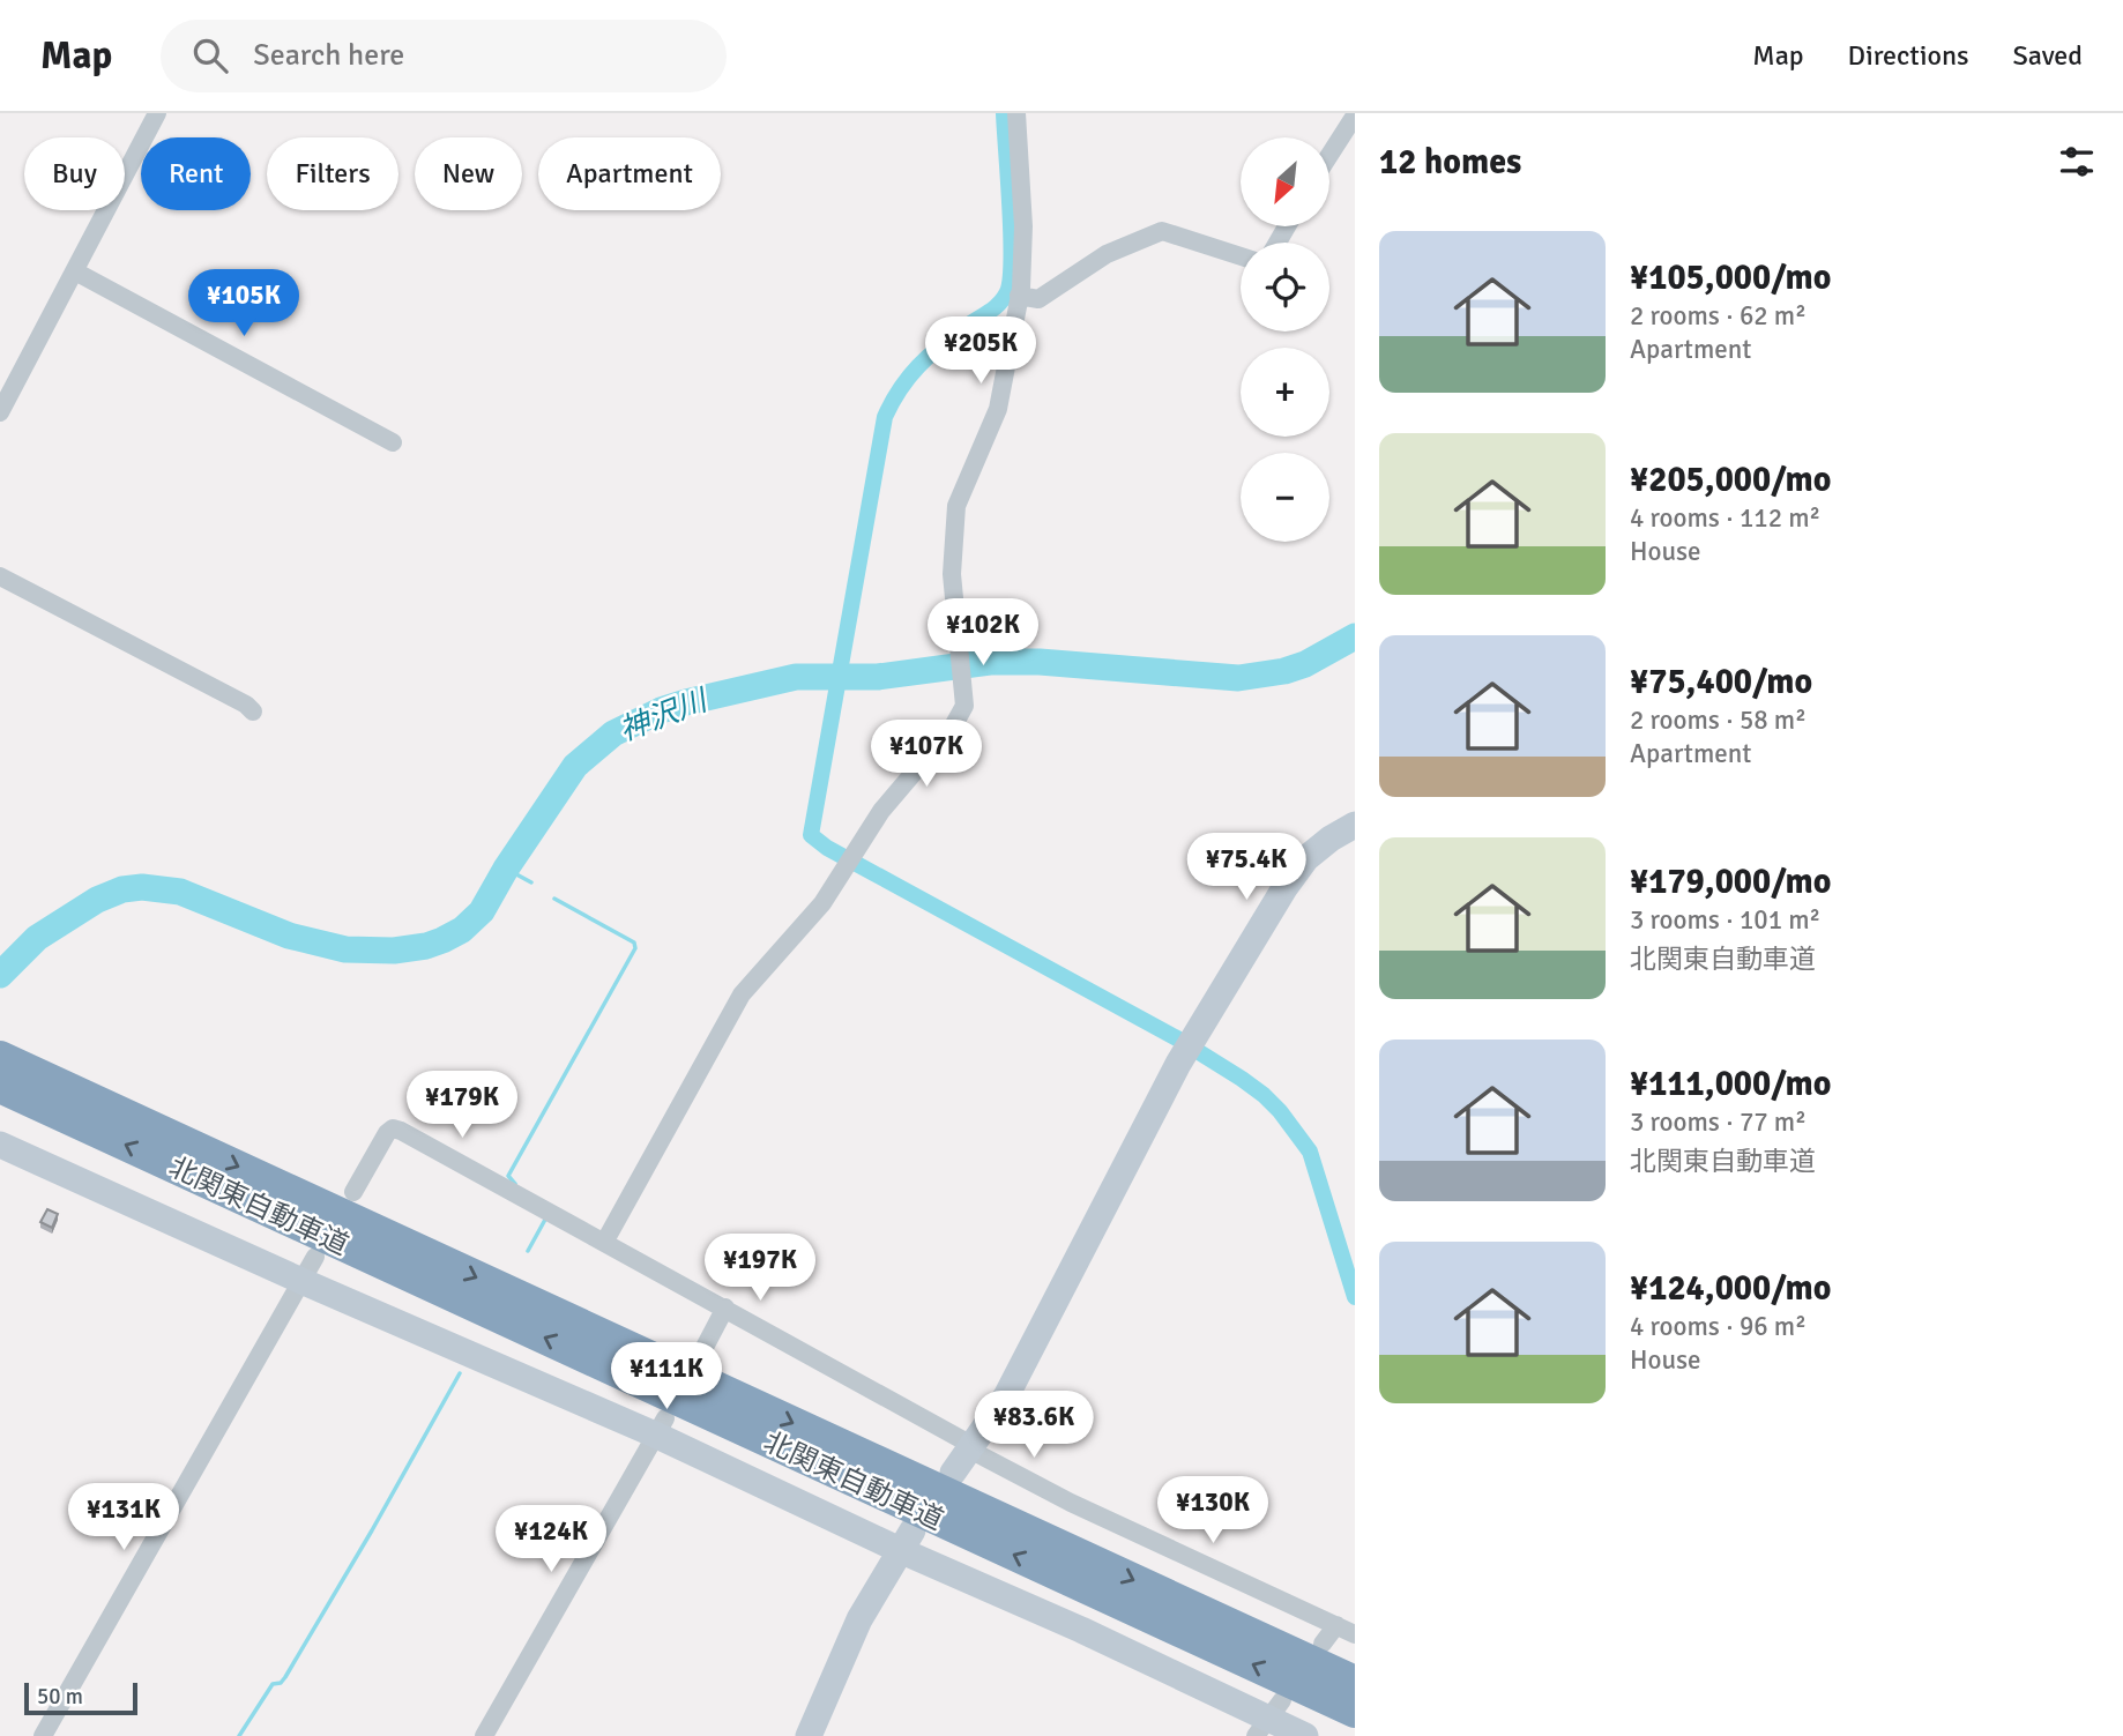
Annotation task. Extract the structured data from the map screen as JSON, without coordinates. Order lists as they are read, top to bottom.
{
  "streets": {
    "highway": ["北関東自動車道"]
  },
  "water": ["神沢川"],
  "scale_bar": "50 m",
  "north": "bottom left",
  "page": {
    "header": "Map",
    "search": "Search here",
    "nav": ["Map", "Directions", "Saved"],
    "heading": "12 homes",
    "map_buttons": ["+", "−"],
    "chip": [
      "Buy",
      "Rent",
      "Filters",
      "New",
      "Apartment"
    ],
    "list": [
      {
        "name": "¥105,000/mo",
        "note": "2 rooms · 62 m² · Apartment"
      },
      {
        "name": "¥205,000/mo",
        "note": "4 rooms · 112 m² · House"
      },
      {
        "name": "¥75,400/mo",
        "note": "2 rooms · 58 m² · Apartment"
      },
      {
        "name": "¥179,000/mo",
        "note": "3 rooms · 101 m² · 北関東自動車道"
      },
      {
        "name": "¥111,000/mo",
        "note": "3 rooms · 77 m² · 北関東自動車道"
      },
      {
        "name": "¥124,000/mo",
        "note": "4 rooms · 96 m² · House"
      }
    ],
    "price": [
      "¥105K",
      "¥205K",
      "¥102K",
      "¥107K",
      "¥75.4K",
      "¥179K",
      "¥197K",
      "¥111K",
      "¥83.6K",
      "¥130K",
      "¥131K",
      "¥124K"
    ],
    "scale": "50 m"
  }
}
